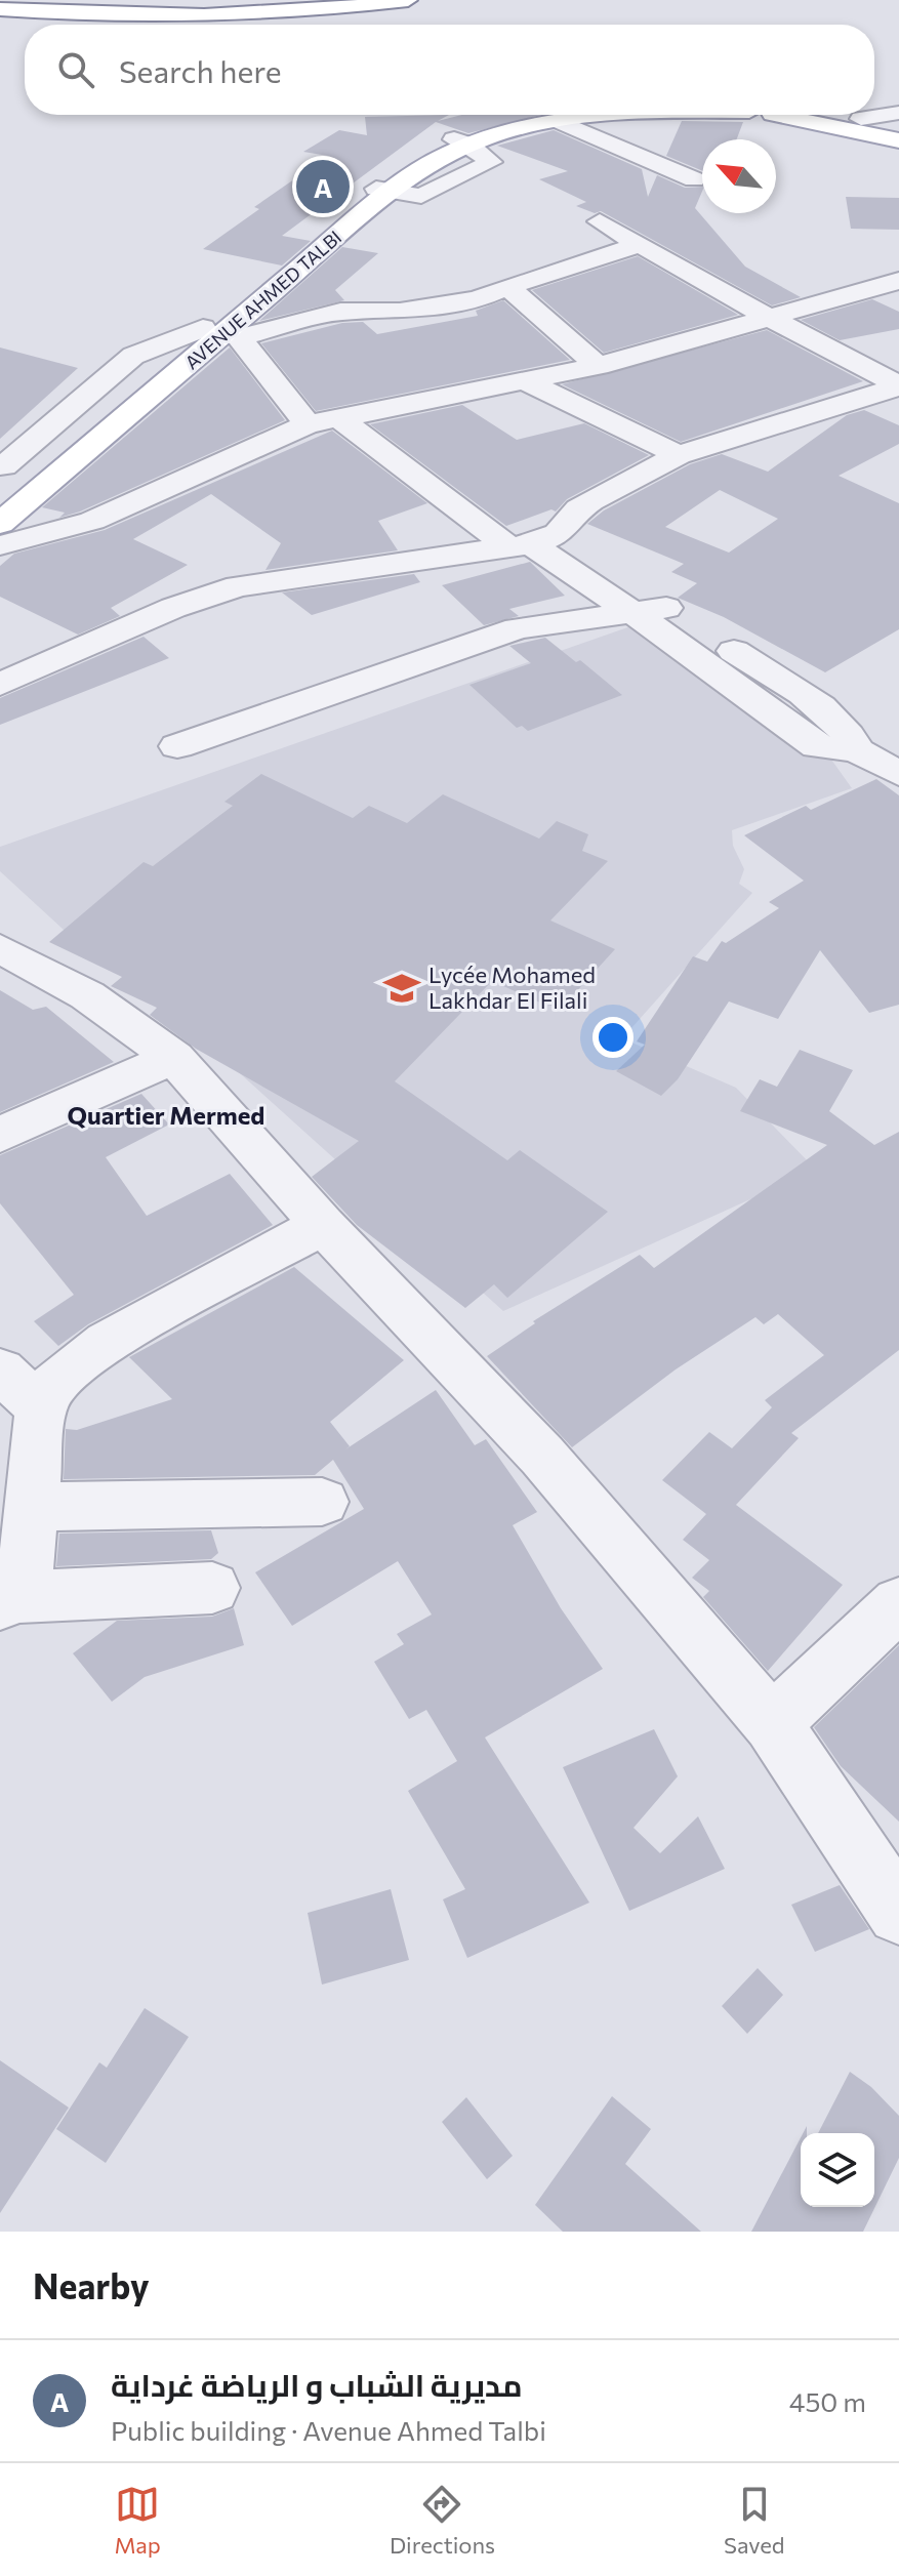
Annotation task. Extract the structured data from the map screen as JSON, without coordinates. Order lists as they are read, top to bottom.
{
  "streets": {
    "main road": ["AVENUE AHMED TALBI"]
  },
  "districts": ["Quartier Mermed"],
  "places": {
    "school or university": ["Lycée Mohamed Lakhdar El Filali"]
  },
  "north": "top left",
  "page": {
    "search": "Search here",
    "pins": "A",
    "heading": "Nearby",
    "list": [
      {
        "mark": "A",
        "name": "مديرية الشباب و الرياضة غرداية",
        "note": "Public building · Avenue Ahmed Talbi",
        "value": "450 m"
      }
    ],
    "nav": ["Map", "Directions", "Saved"]
  }
}
